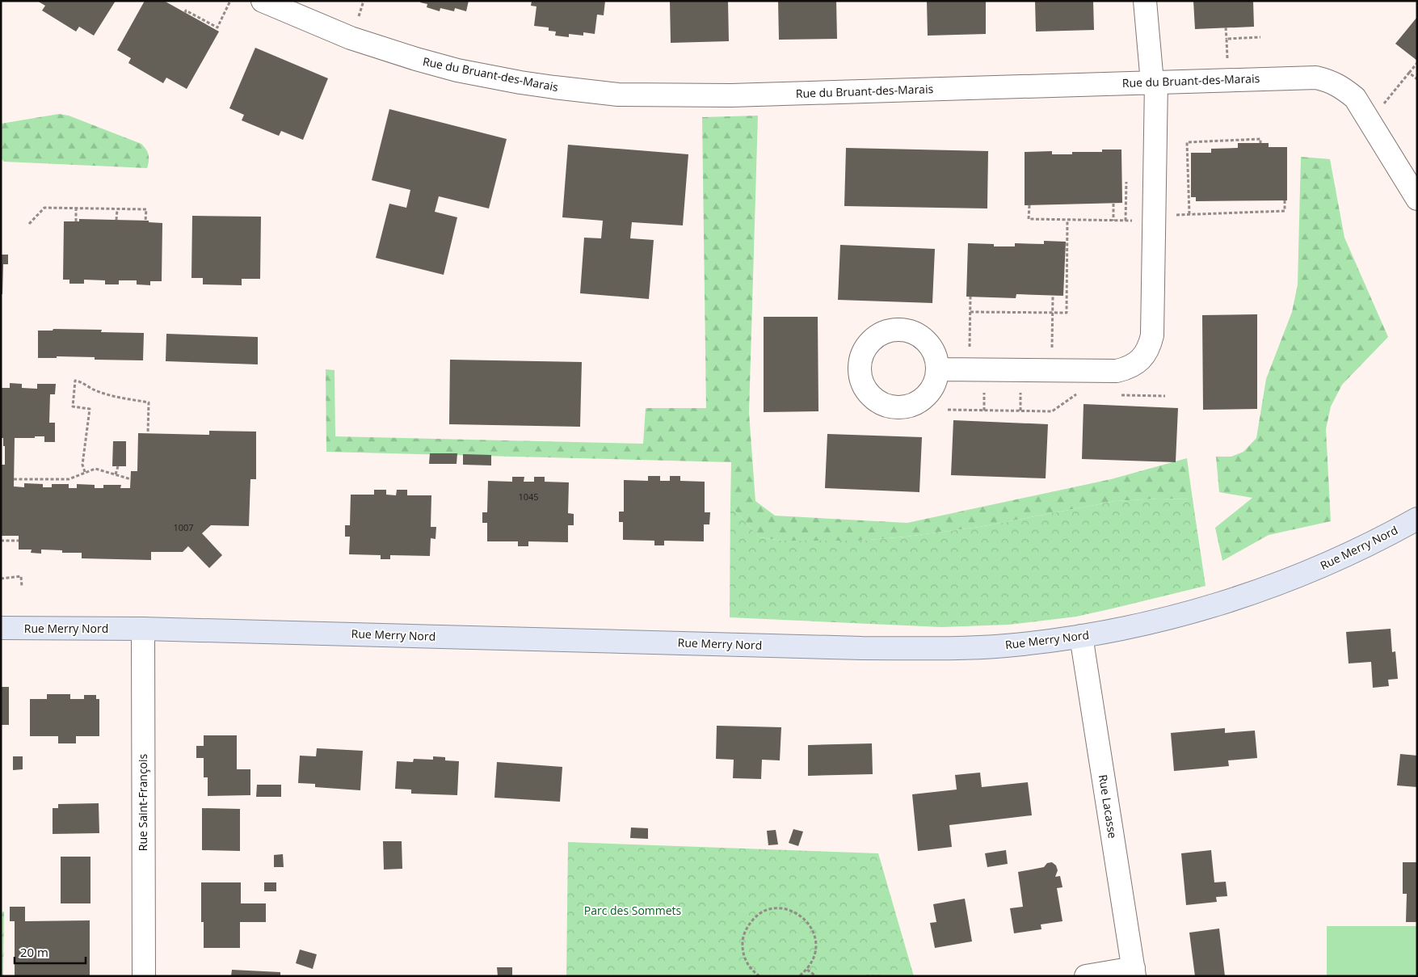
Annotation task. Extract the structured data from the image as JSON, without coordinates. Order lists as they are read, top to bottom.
{
  "streets": {
    "main road": ["Rue Merry Nord"],
    "street": ["Rue du Bruant-des-Marais", "Rue Saint-François", "Rue Lacasse"]
  },
  "crossings": [
    ["Rue Merry Nord", "Rue Saint-François"],
    ["Rue Merry Nord", "Rue Lacasse"]
  ],
  "parks": ["Parc des Sommets"],
  "house_numbers": ["1045", "1007"],
  "scale_bar": "20 m"
}
